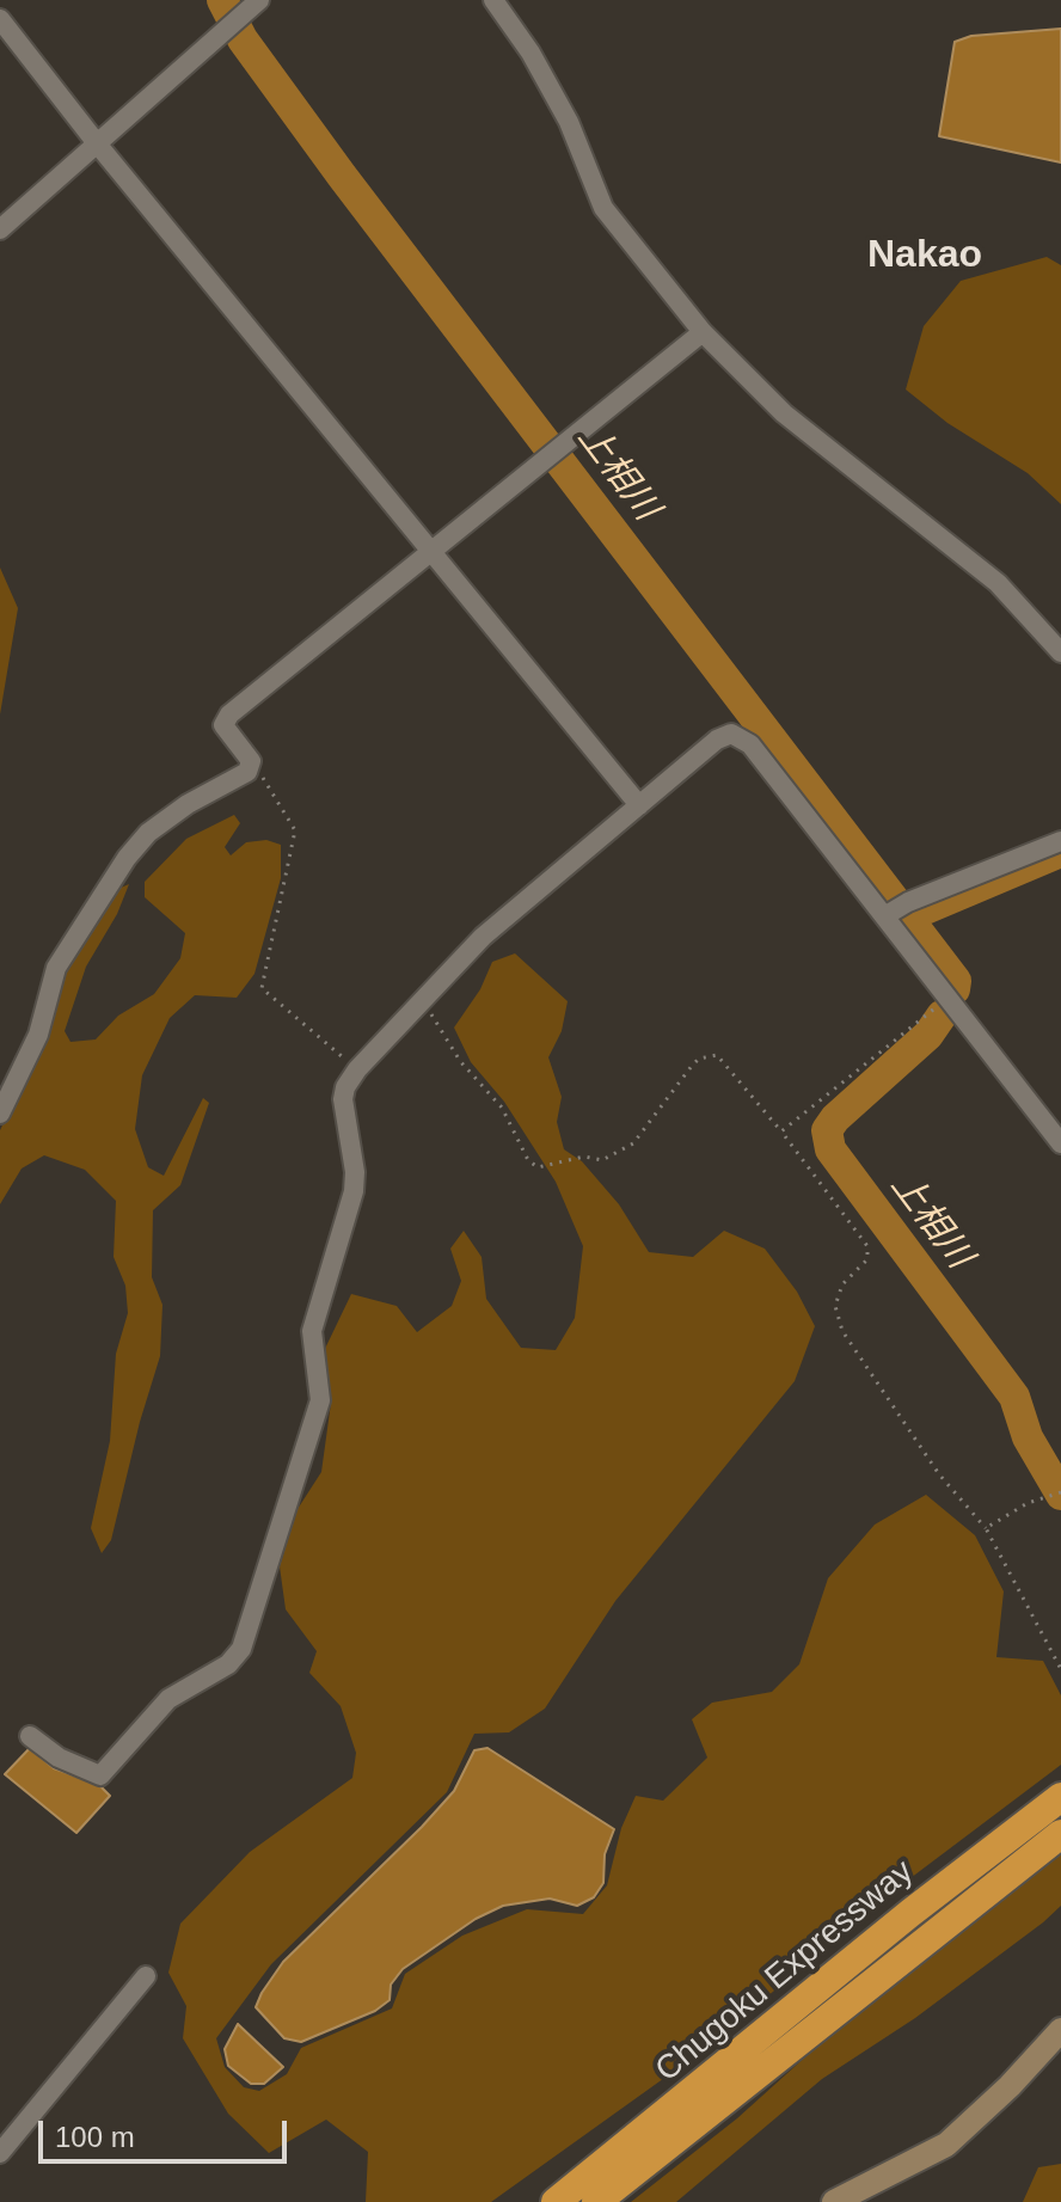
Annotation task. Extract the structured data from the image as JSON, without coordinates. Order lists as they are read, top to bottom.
{
  "streets": {
    "highway": ["Chugoku Expressway"]
  },
  "districts": ["Nakao"],
  "water": ["上相川"],
  "scale_bar": "100 m"
}
